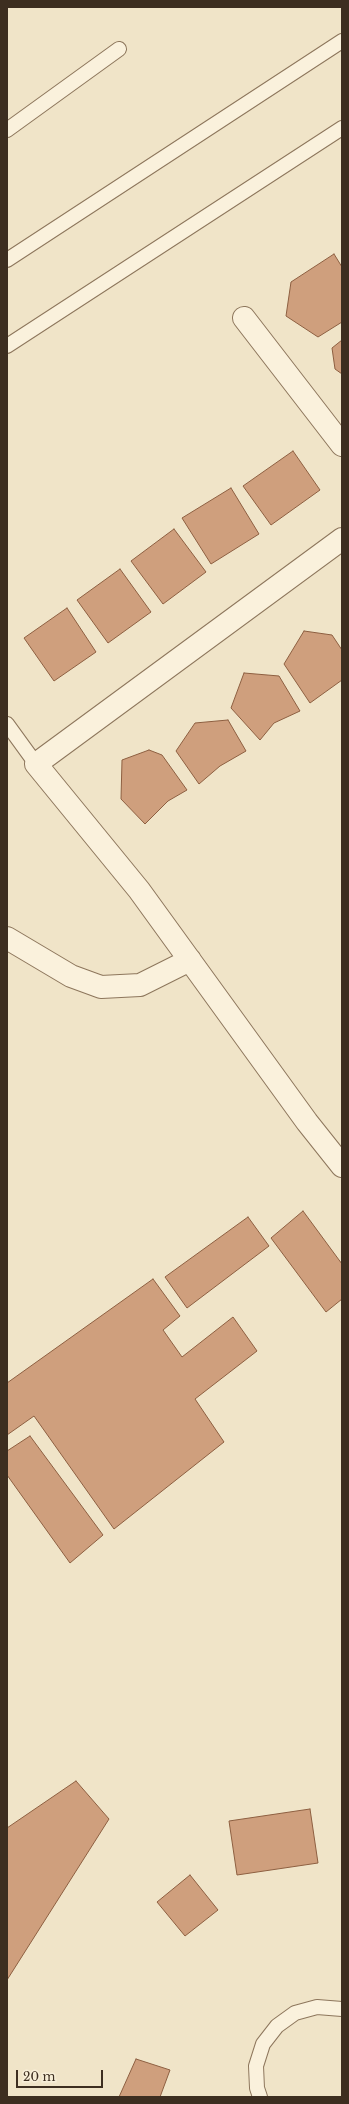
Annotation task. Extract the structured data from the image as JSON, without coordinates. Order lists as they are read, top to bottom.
{
  "scale_bar": "20 m"
}
